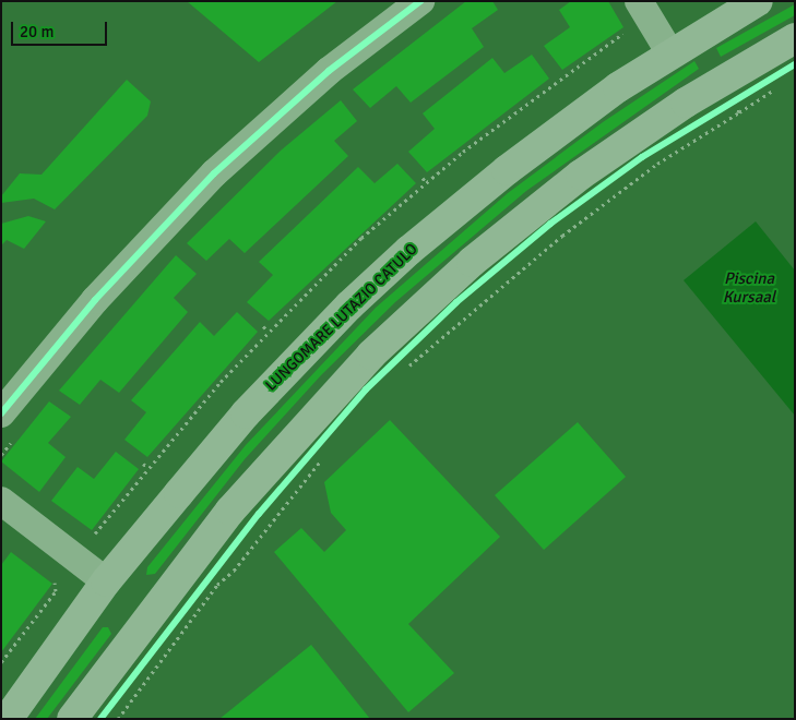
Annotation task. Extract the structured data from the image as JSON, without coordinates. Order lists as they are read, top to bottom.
{
  "streets": {
    "main road": ["LUNGOMARE LUTAZIO CATULO"]
  },
  "water": ["Piscina Kursaal"],
  "scale_bar": "20 m"
}
